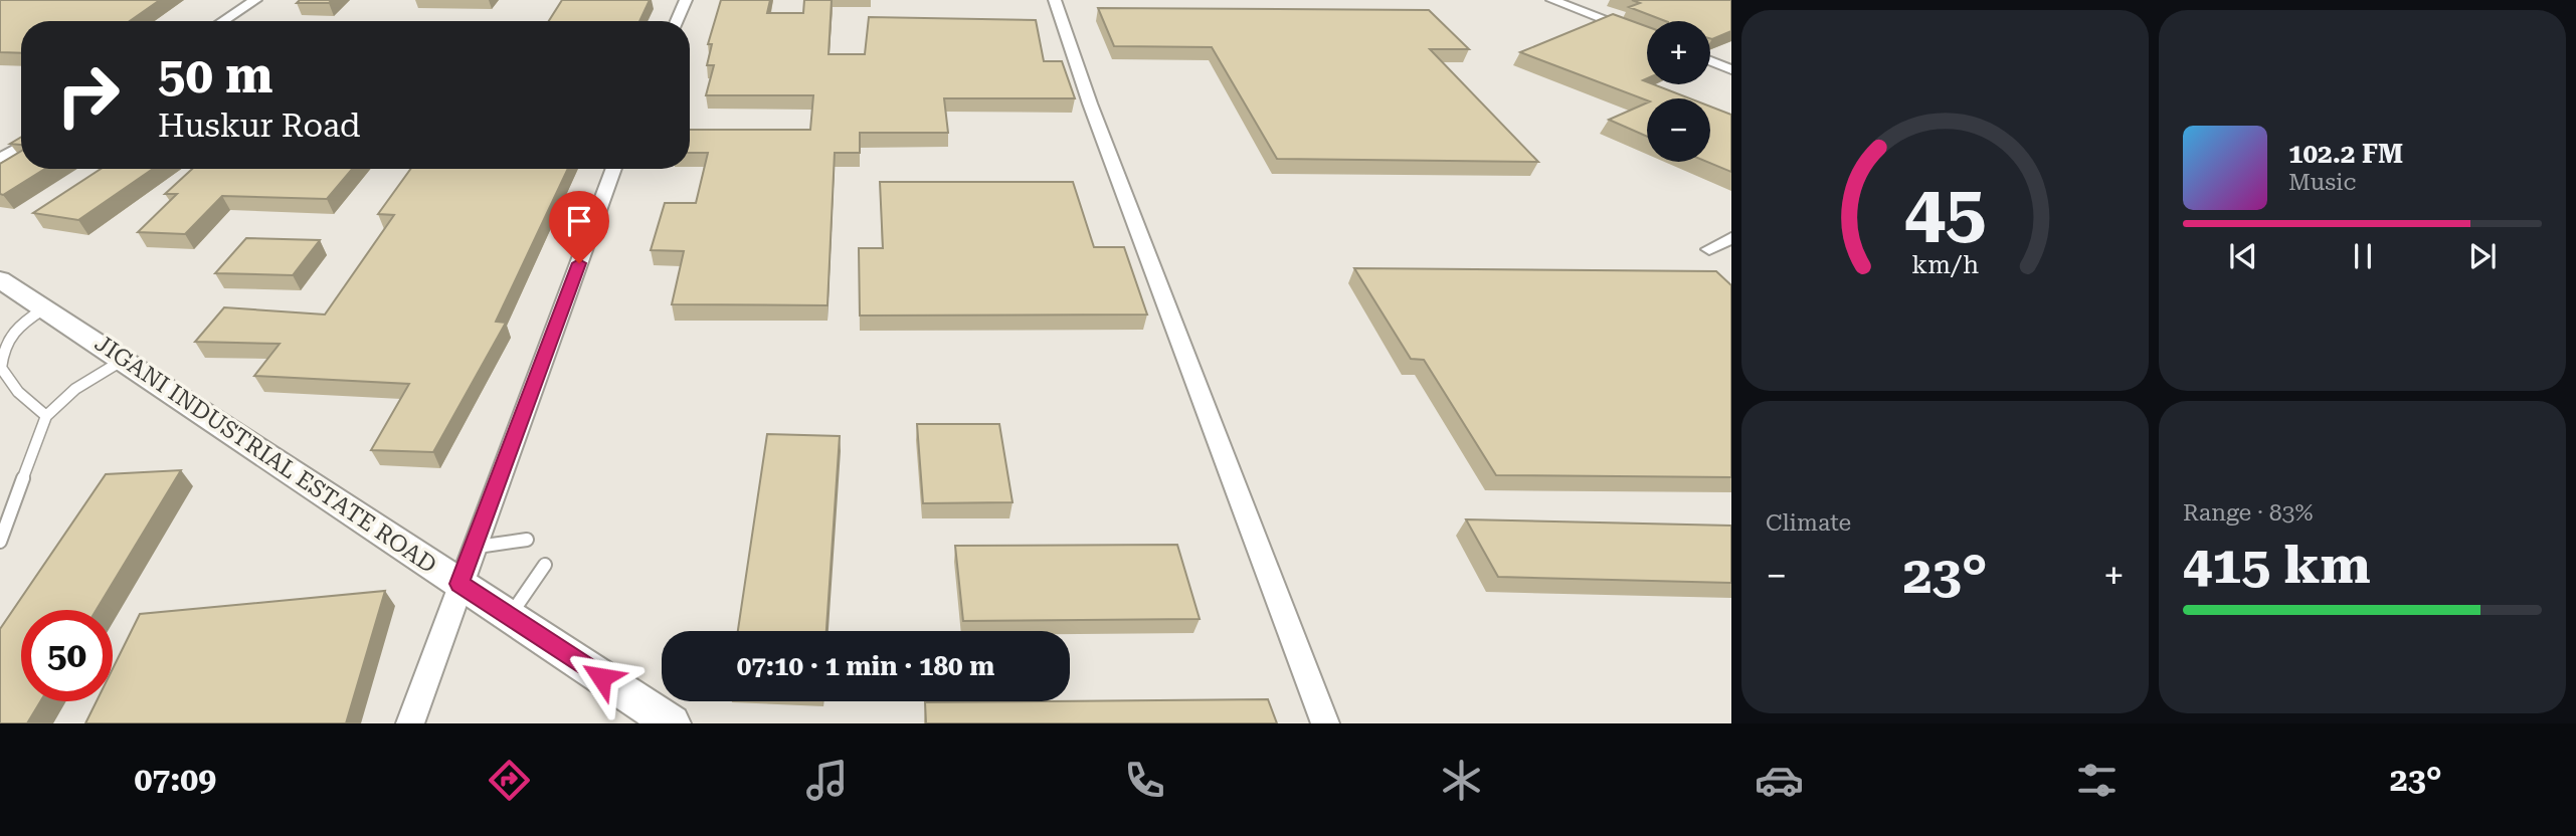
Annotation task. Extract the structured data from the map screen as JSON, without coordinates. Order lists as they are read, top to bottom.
{
  "streets": {
    "main road": ["JIGANI INDUSTRIAL ESTATE ROAD"]
  },
  "page": {
    "map_buttons": ["+", "−"],
    "turn": ["50 m", "Huskur Road"],
    "song": ["102.2 FM", "Music"],
    "tile": [
      "Climate",
      ["Range · 83%", "415 km"]
    ],
    "heat": ["−", "23°", "+"],
    "limit": "50",
    "trip": "07:10 · 1 min · 180 m",
    "tabs": ["07:09", "23°"],
    "gauge": ["45", "km/h"]
  }
}
